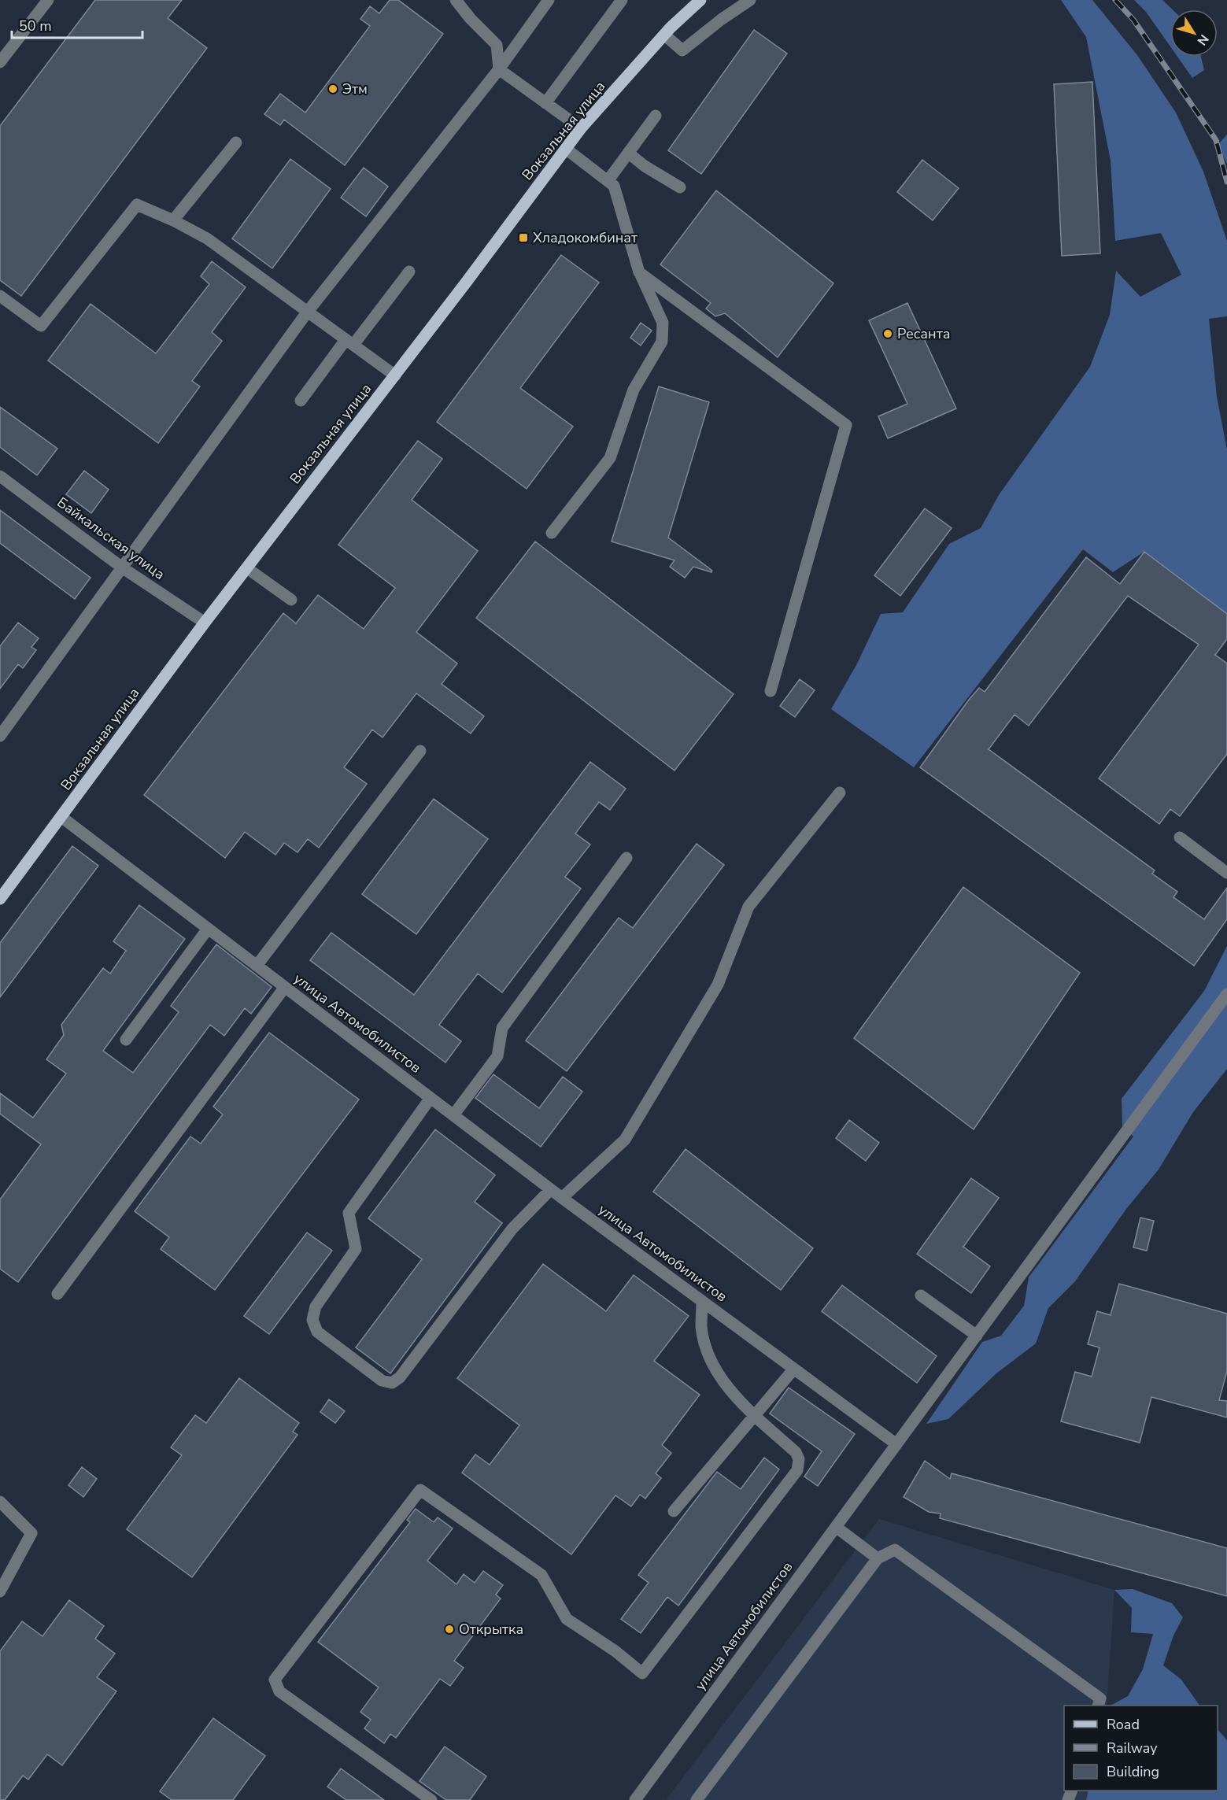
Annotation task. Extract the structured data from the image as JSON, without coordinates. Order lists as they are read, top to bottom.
{
  "streets": {
    "main road": ["Вокзальная улица"],
    "street": ["Байкальская улица", "улица Автомобилистов"]
  },
  "crossings": [
    ["Вокзальная улица", "Байкальская улица"],
    ["Вокзальная улица", "улица Автомобилистов"]
  ],
  "places": {
    "other": ["Этм", "Ресанта", "Открытка"],
    "transit": ["Хладокомбинат"]
  },
  "legend": ["Road", "Railway", "Building"],
  "scale_bar": "50 m",
  "north": "bottom right"
}
